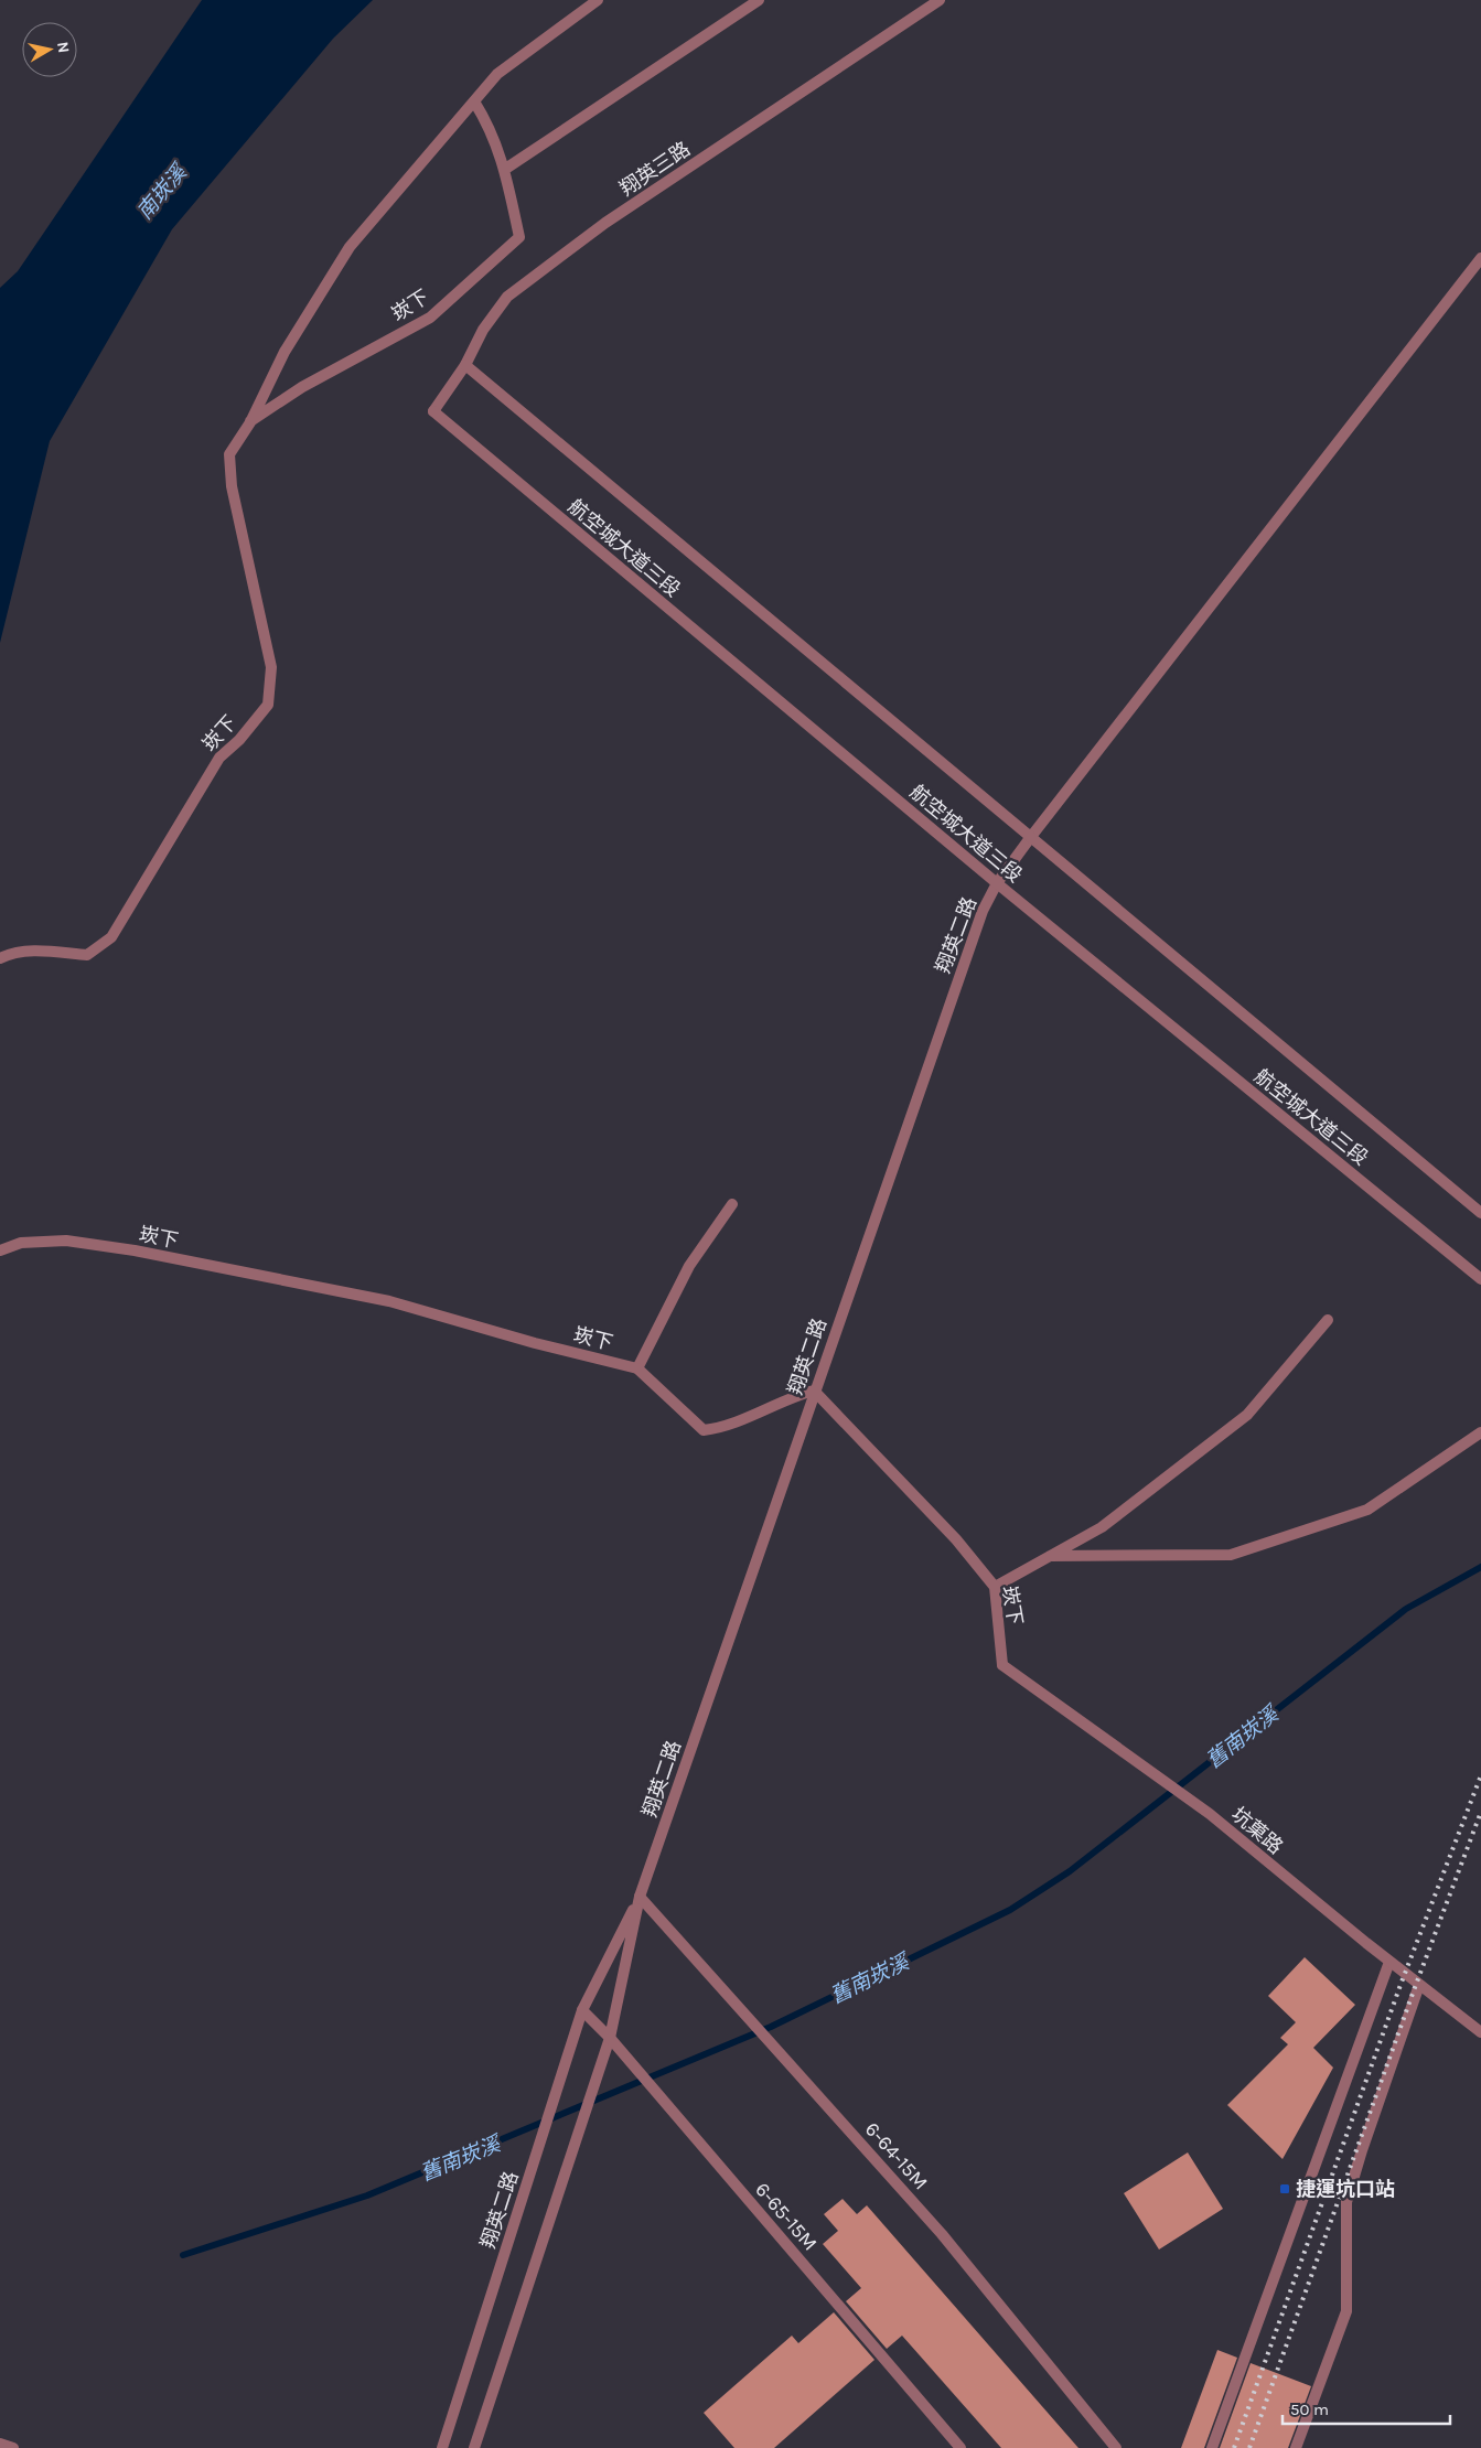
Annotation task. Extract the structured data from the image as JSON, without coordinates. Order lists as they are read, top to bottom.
{
  "streets": {
    "street": [
      "翔英三路",
      "崁下",
      "航空城大道三段",
      "翔英二路",
      "坑菓路",
      "6-64-15M",
      "6-65-15M"
    ]
  },
  "crossings": [
    ["翔英三路", "航空城大道三段"],
    ["崁下", "翔英二路"],
    ["崁下", "坑菓路"],
    ["航空城大道三段", "翔英二路"],
    ["翔英二路", "6-64-15M"],
    ["翔英二路", "6-65-15M"]
  ],
  "water": ["南崁溪", "舊南崁溪"],
  "places": {
    "transit": ["捷運坑口站"]
  },
  "scale_bar": "50 m",
  "north": "right"
}
